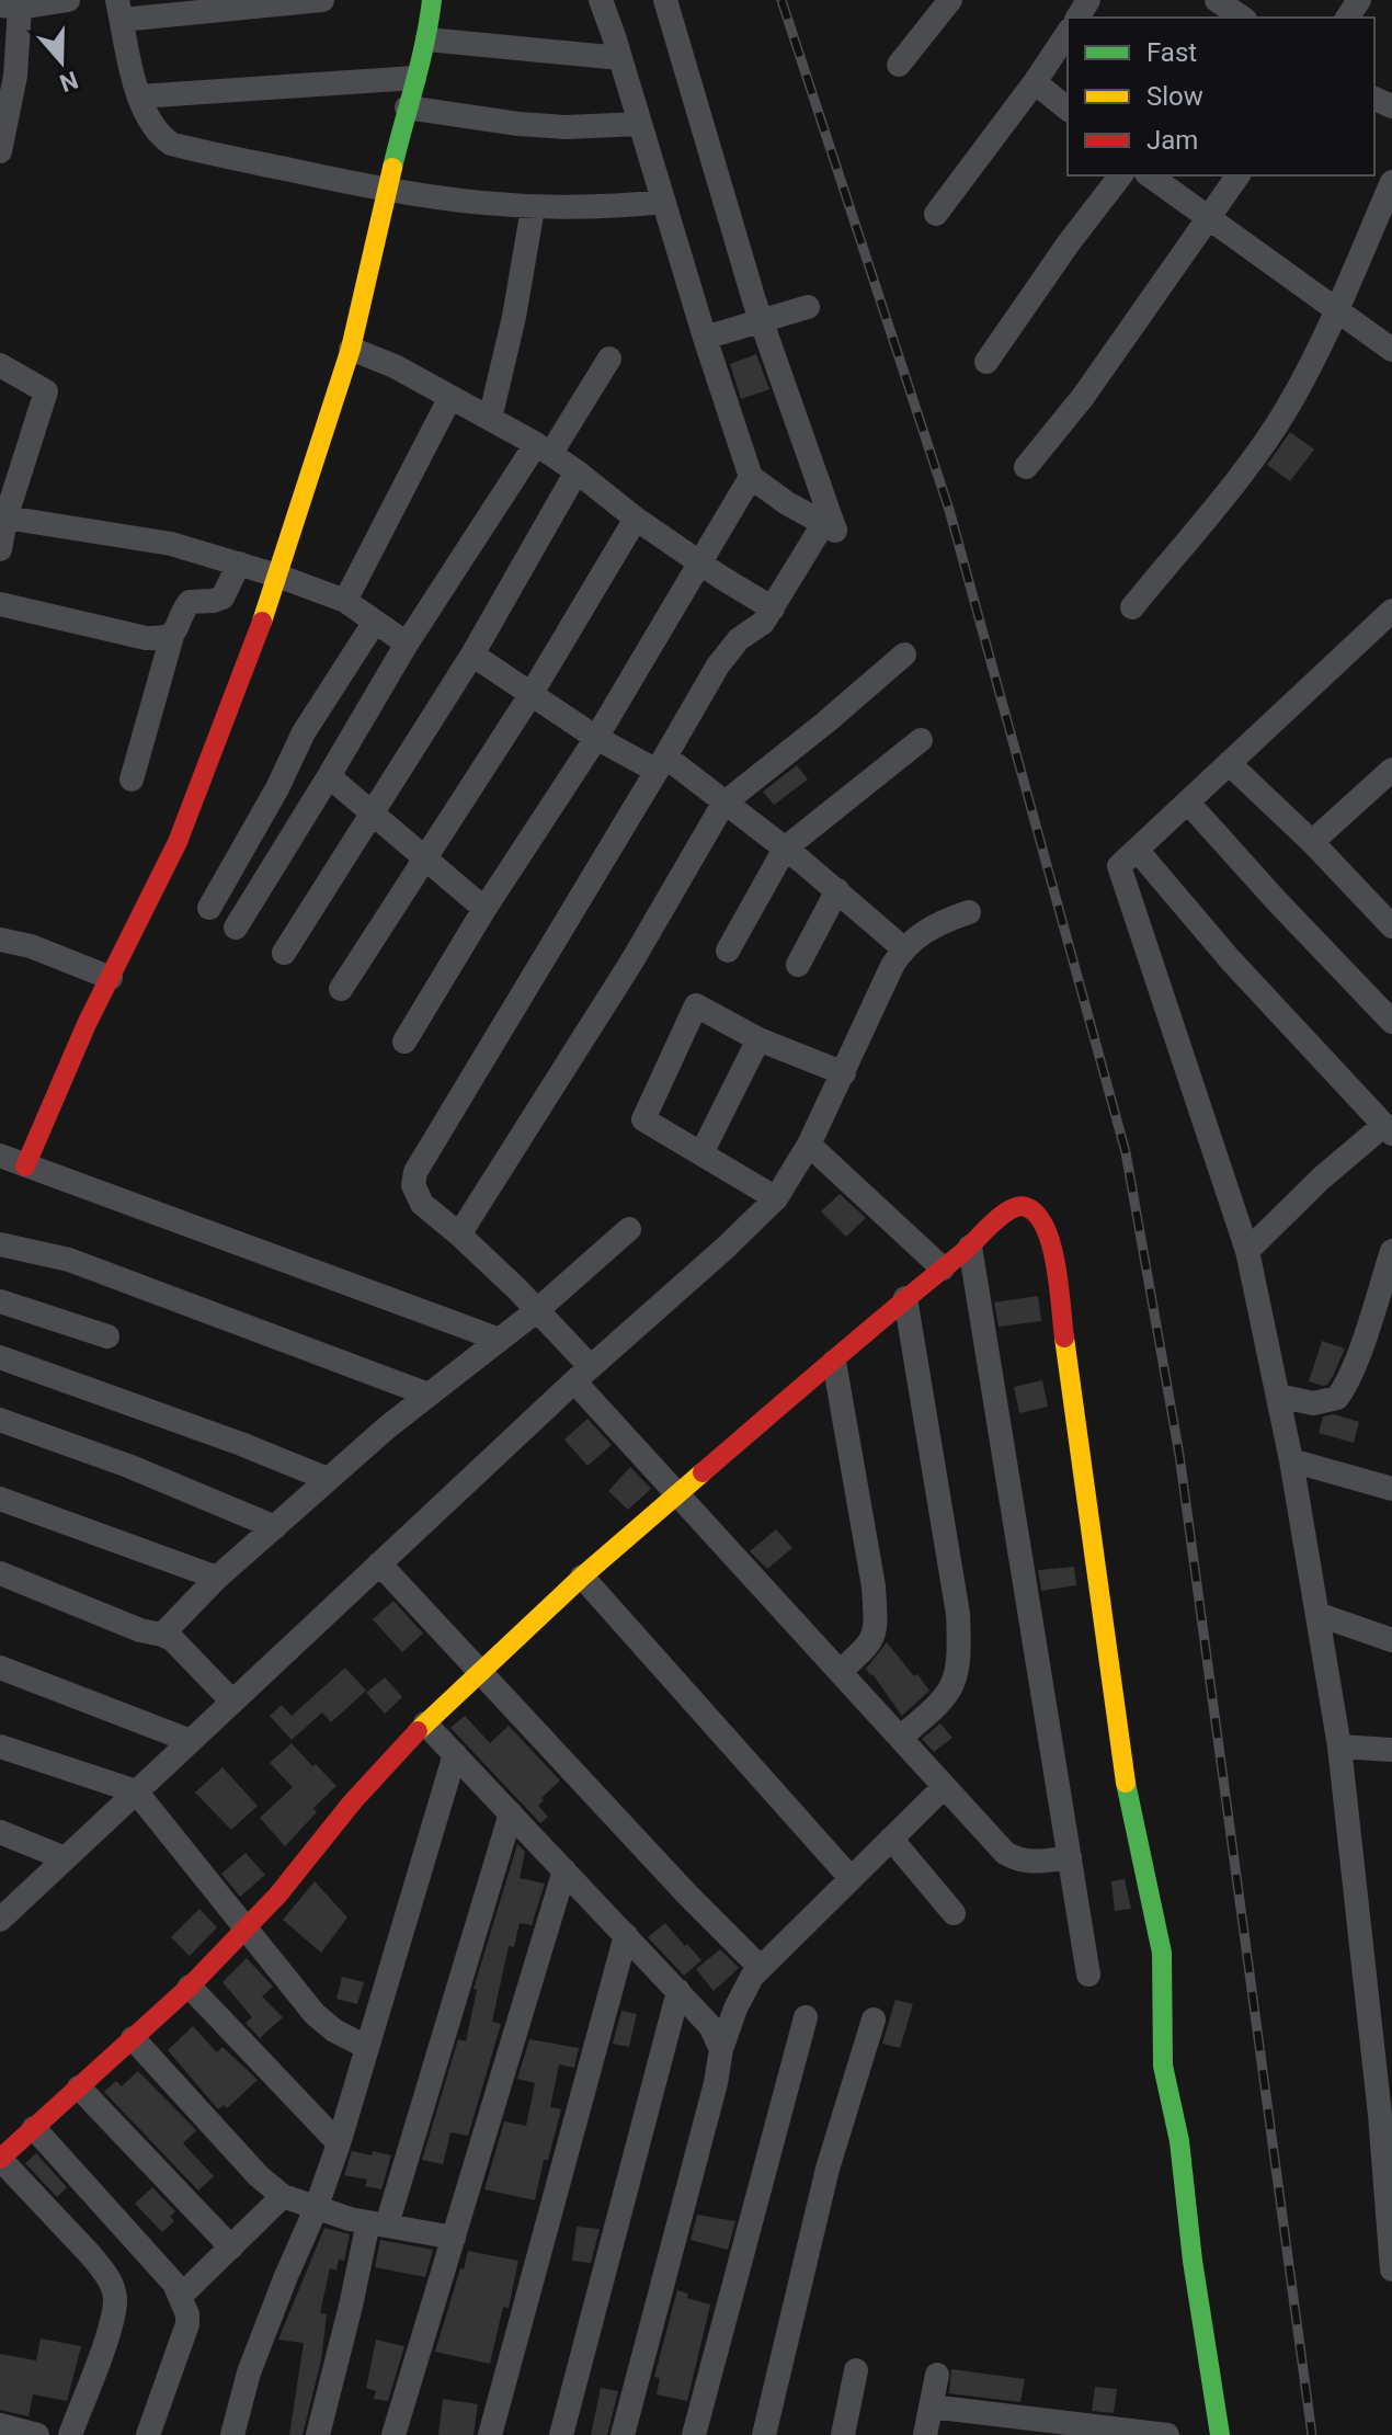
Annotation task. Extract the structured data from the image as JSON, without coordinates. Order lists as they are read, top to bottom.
{
  "legend": ["Fast", "Slow", "Jam"],
  "north": "bottom"
}
